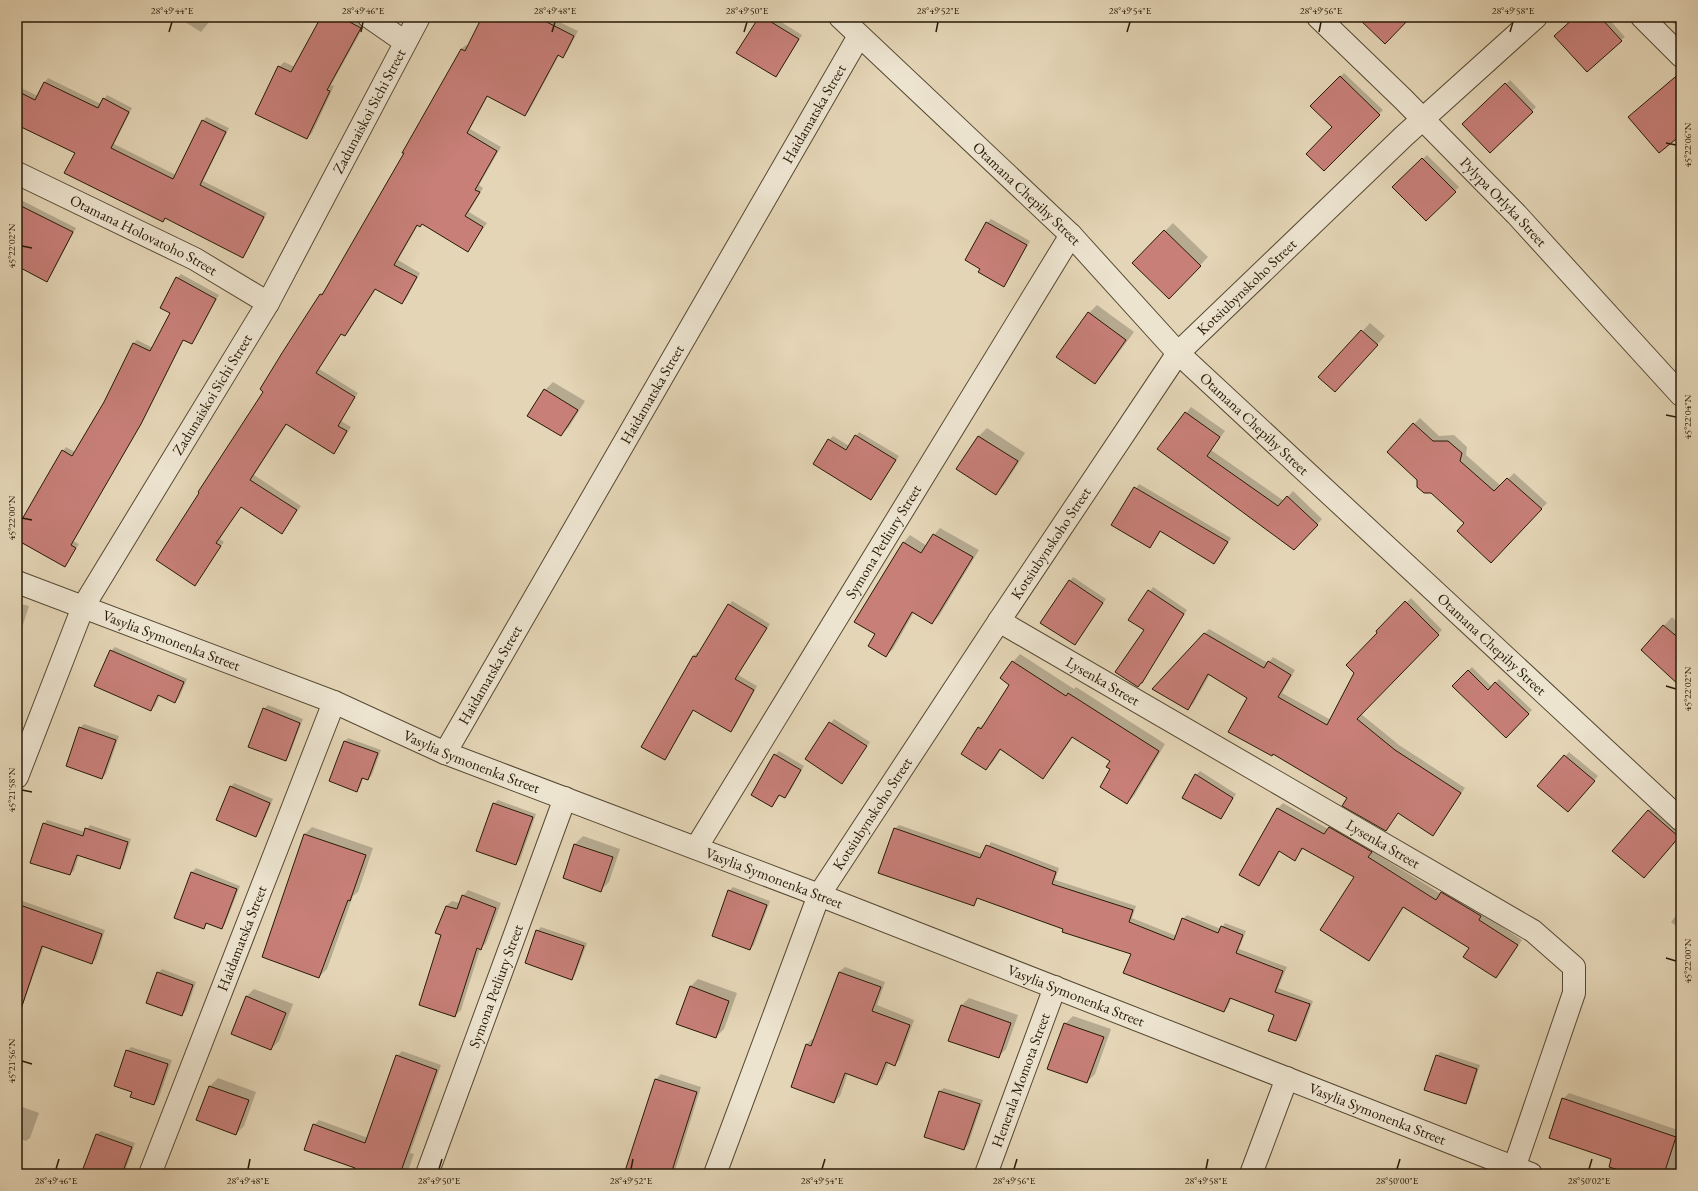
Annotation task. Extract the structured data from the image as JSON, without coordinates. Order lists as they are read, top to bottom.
{
  "streets": {
    "street": [
      "Zadunaiskoi Sichi Street",
      "Haidamatska Street",
      "Otamana Chepihy Street",
      "Pylypa Orlyka Street",
      "Otamana Holovatoho Street",
      "Kotsiubynskoho Street",
      "Symona Petliury Street",
      "Vasylia Symonenka Street",
      "Lysenka Street",
      "Henerala Momota Street"
    ]
  },
  "crossings": [
    ["Zadunaiskoi Sichi Street", "Otamana Holovatoho Street"],
    ["Zadunaiskoi Sichi Street", "Vasylia Symonenka Street"],
    ["Haidamatska Street", "Otamana Chepihy Street"],
    ["Haidamatska Street", "Vasylia Symonenka Street"],
    ["Otamana Chepihy Street", "Kotsiubynskoho Street"],
    ["Otamana Chepihy Street", "Symona Petliury Street"],
    ["Pylypa Orlyka Street", "Kotsiubynskoho Street"],
    ["Kotsiubynskoho Street", "Vasylia Symonenka Street"],
    ["Kotsiubynskoho Street", "Lysenka Street"],
    ["Symona Petliury Street", "Vasylia Symonenka Street"],
    ["Vasylia Symonenka Street", "Lysenka Street"],
    ["Vasylia Symonenka Street", "Henerala Momota Street"]
  ],
  "coordinates": [
    "28°49'44\"E",
    "28°49'46\"E",
    "28°49'48\"E",
    "28°49'50\"E",
    "28°49'52\"E",
    "28°49'54\"E",
    "28°49'56\"E",
    "28°49'58\"E",
    "45°22'06\"N",
    "45°22'02\"N",
    "45°22'04\"N",
    "45°22'00\"N",
    "45°21'58\"N",
    "45°21'56\"N",
    "28°50'00\"E",
    "28°50'02\"E"
  ]
}
